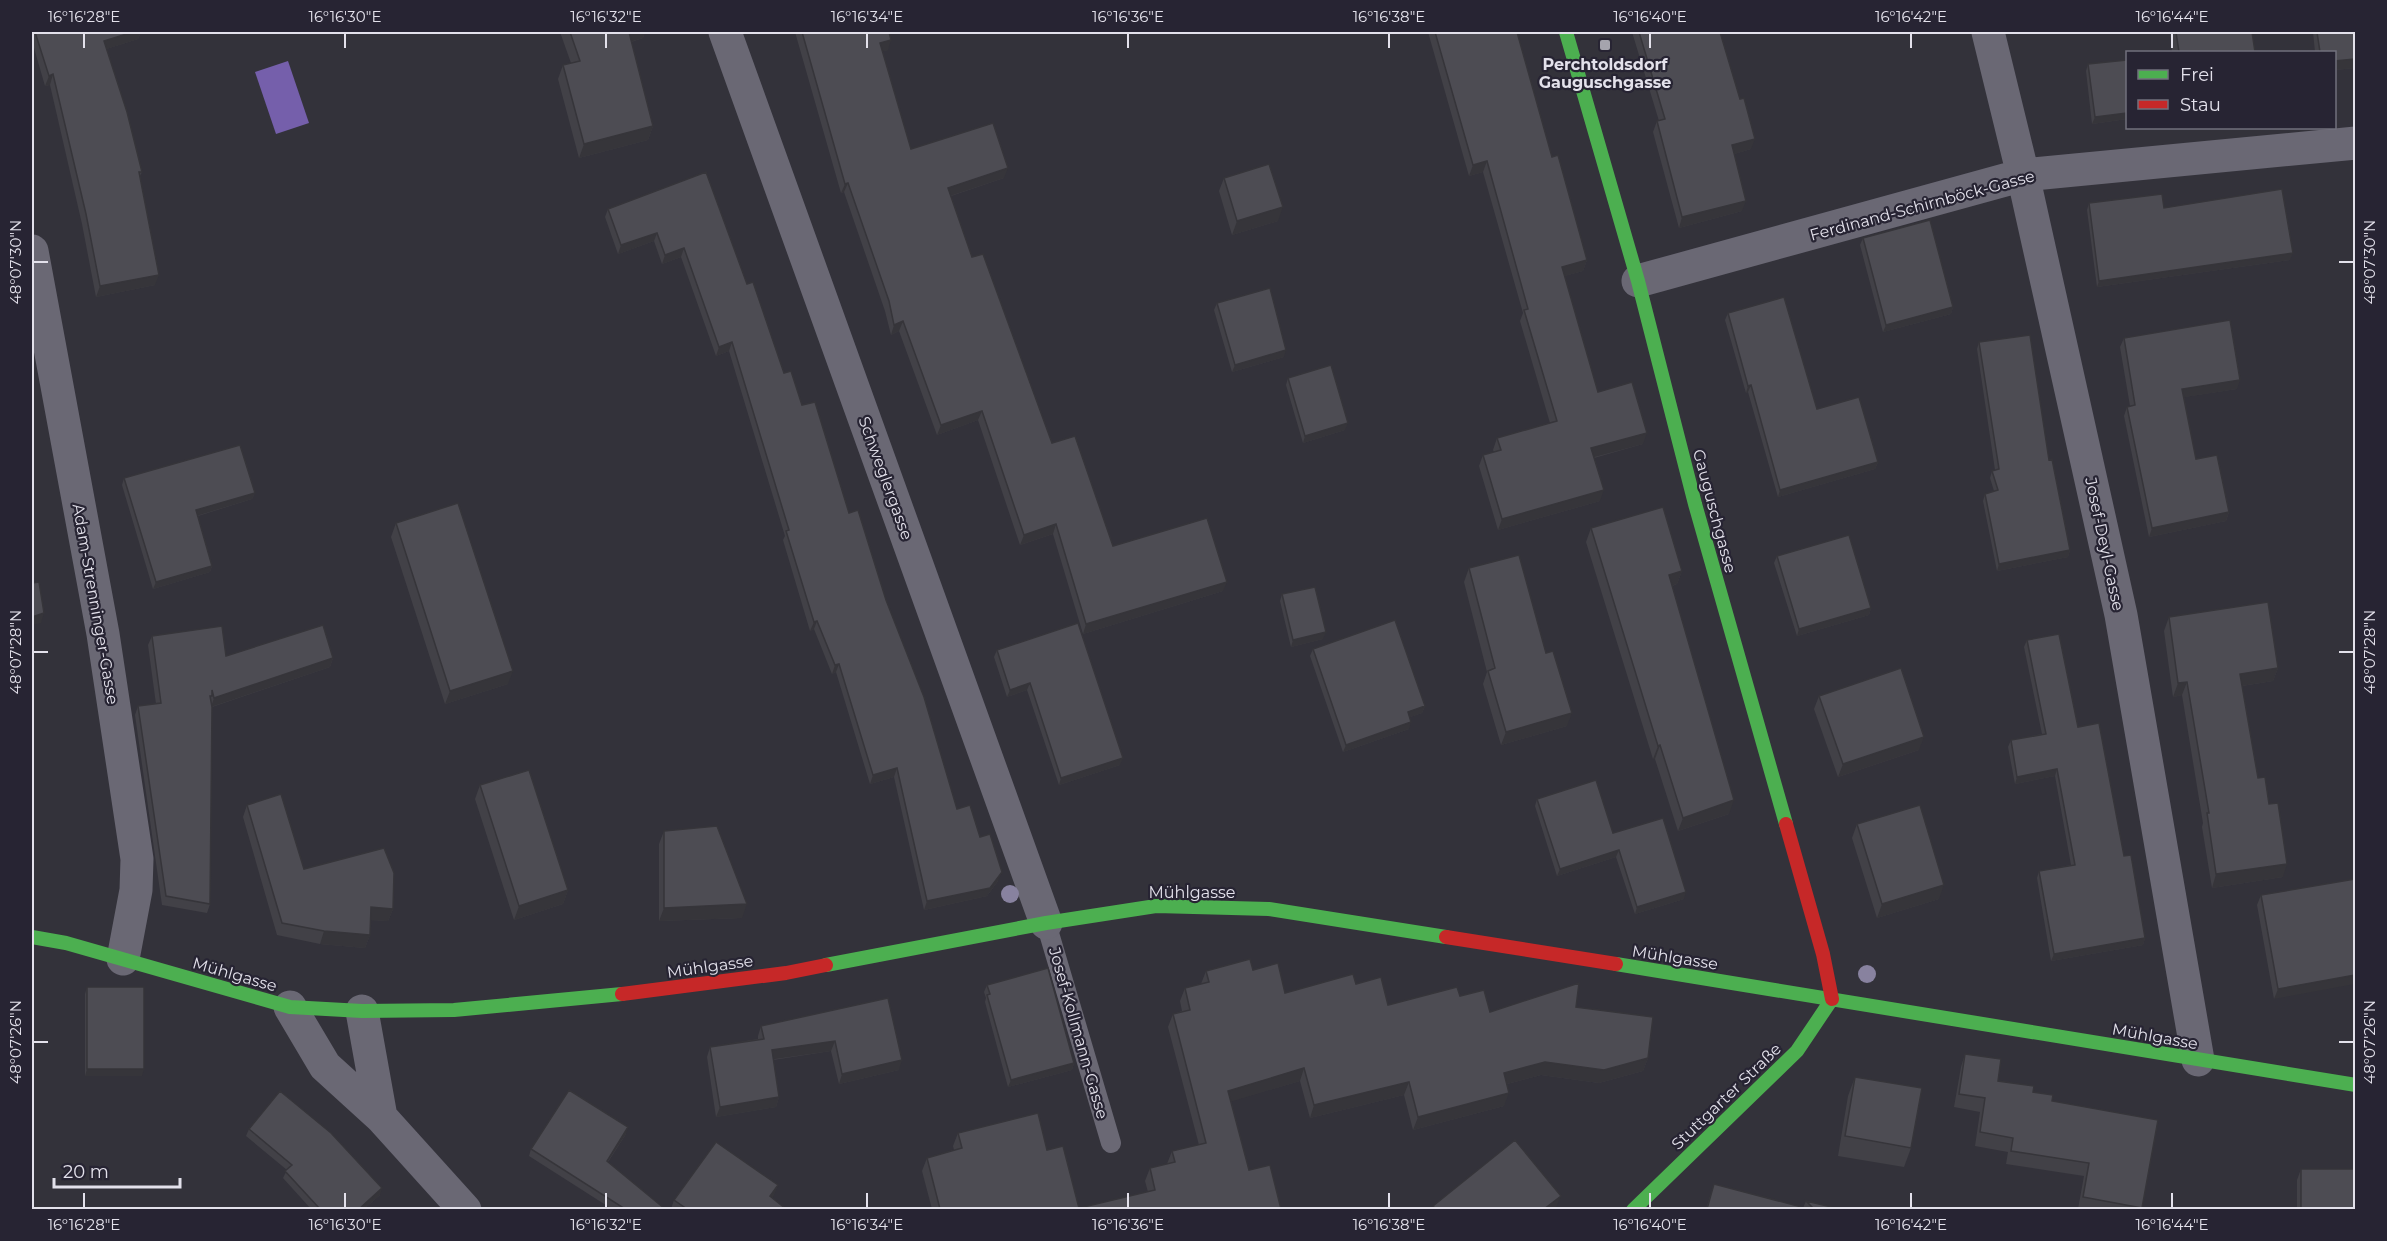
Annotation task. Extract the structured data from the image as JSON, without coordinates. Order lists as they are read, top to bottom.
{
  "streets": {
    "street": [
      "Ferdinand-Schirnböck-Gasse",
      "Schweglergasse",
      "Gauguschgasse",
      "Josef-Deyl-Gasse",
      "Adam-Strenninger-Gasse",
      "Mühlgasse",
      "Stuttgarter Straße"
    ],
    "lane": ["Josef-Kollmann-Gasse"]
  },
  "crossings": [
    ["Ferdinand-Schirnböck-Gasse", "Gauguschgasse"],
    ["Ferdinand-Schirnböck-Gasse", "Josef-Deyl-Gasse"],
    ["Schweglergasse", "Mühlgasse"],
    ["Schweglergasse", "Josef-Kollmann-Gasse"],
    ["Gauguschgasse", "Mühlgasse"],
    ["Gauguschgasse", "Stuttgarter Straße"],
    ["Josef-Deyl-Gasse", "Mühlgasse"],
    ["Adam-Strenninger-Gasse", "Mühlgasse"],
    ["Mühlgasse", "Josef-Kollmann-Gasse"],
    ["Mühlgasse", "Stuttgarter Straße"]
  ],
  "places": {
    "transit": ["Perchtoldsdorf Gauguschgasse"]
  },
  "legend": ["Frei", "Stau"],
  "scale_bar": "20 m",
  "coordinates": [
    "16°16'28\"E",
    "16°16'30\"E",
    "16°16'32\"E",
    "16°16'34\"E",
    "16°16'36\"E",
    "16°16'38\"E",
    "16°16'40\"E",
    "16°16'42\"E",
    "16°16'44\"E",
    "48°07'30\"N",
    "48°07'28\"N",
    "48°07'26\"N"
  ]
}
